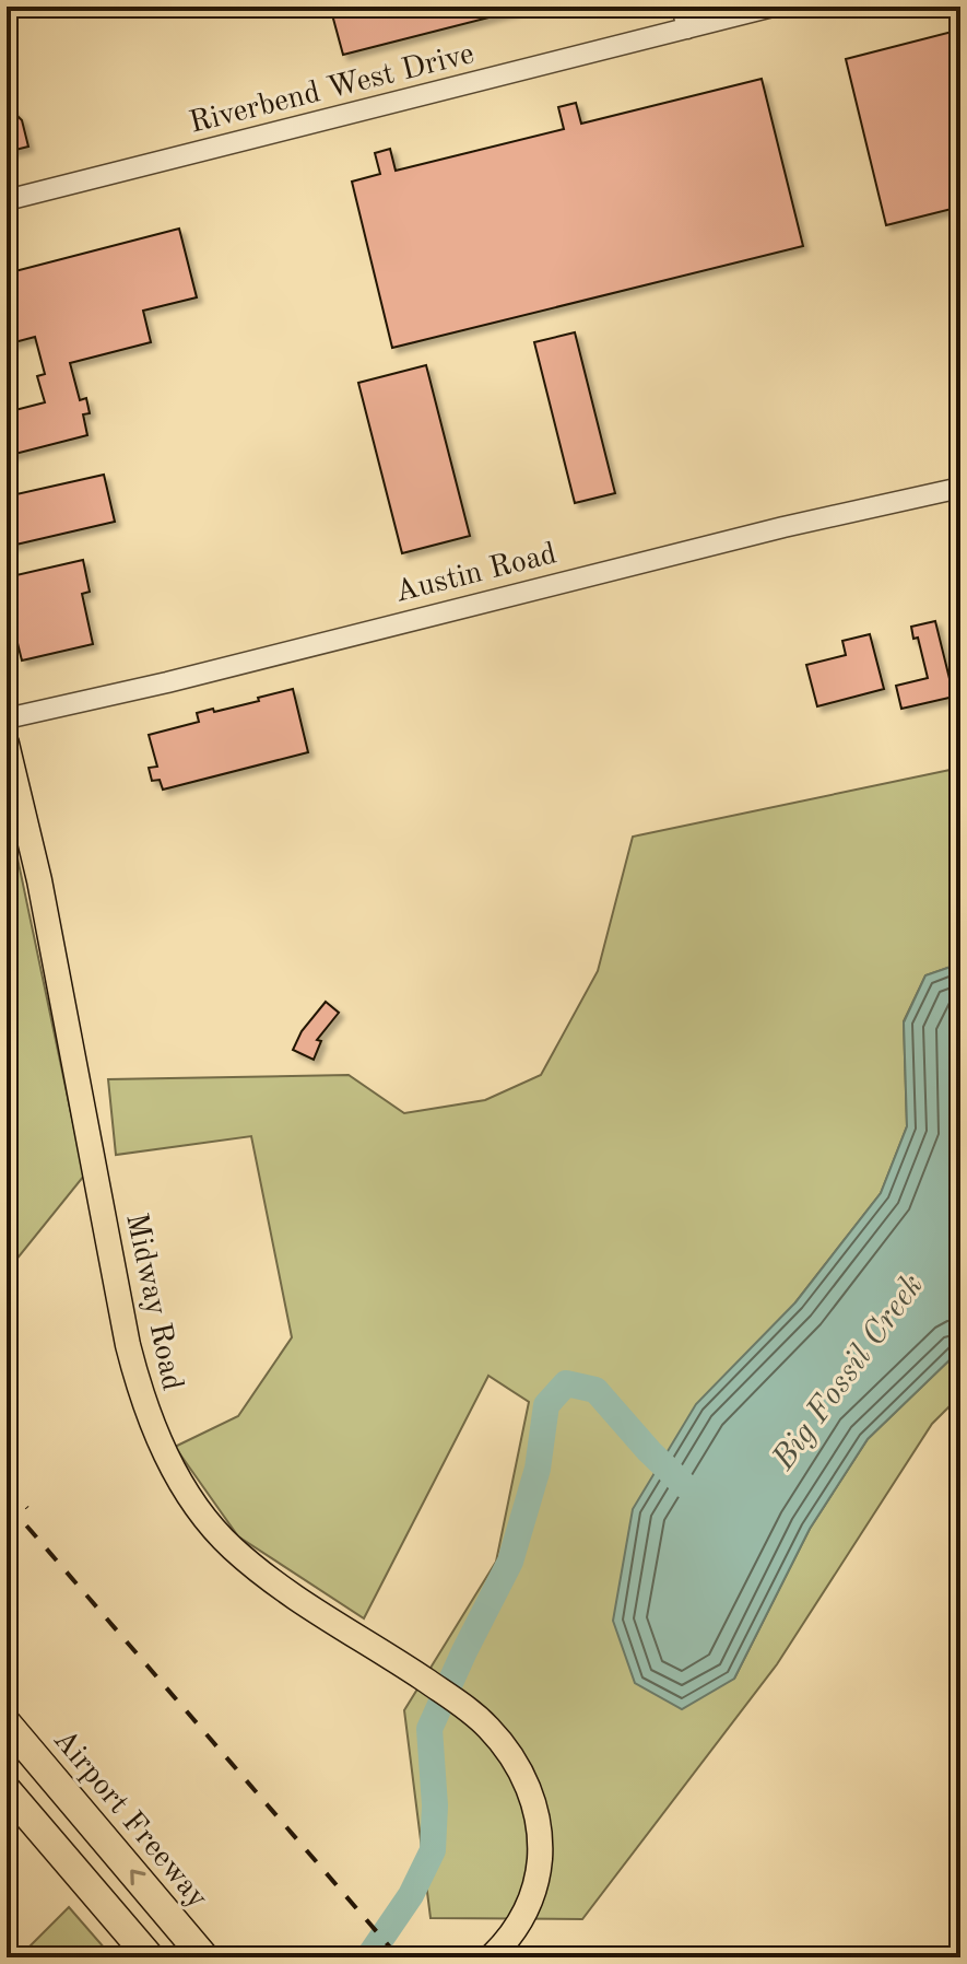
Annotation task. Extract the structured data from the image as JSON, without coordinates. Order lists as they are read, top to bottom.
{
  "streets": {
    "highway": ["Airport Freeway"],
    "main road": ["Midway Road"],
    "street": ["Riverbend West Drive", "Austin Road"]
  },
  "water": ["Big Fossil Creek"]
}
